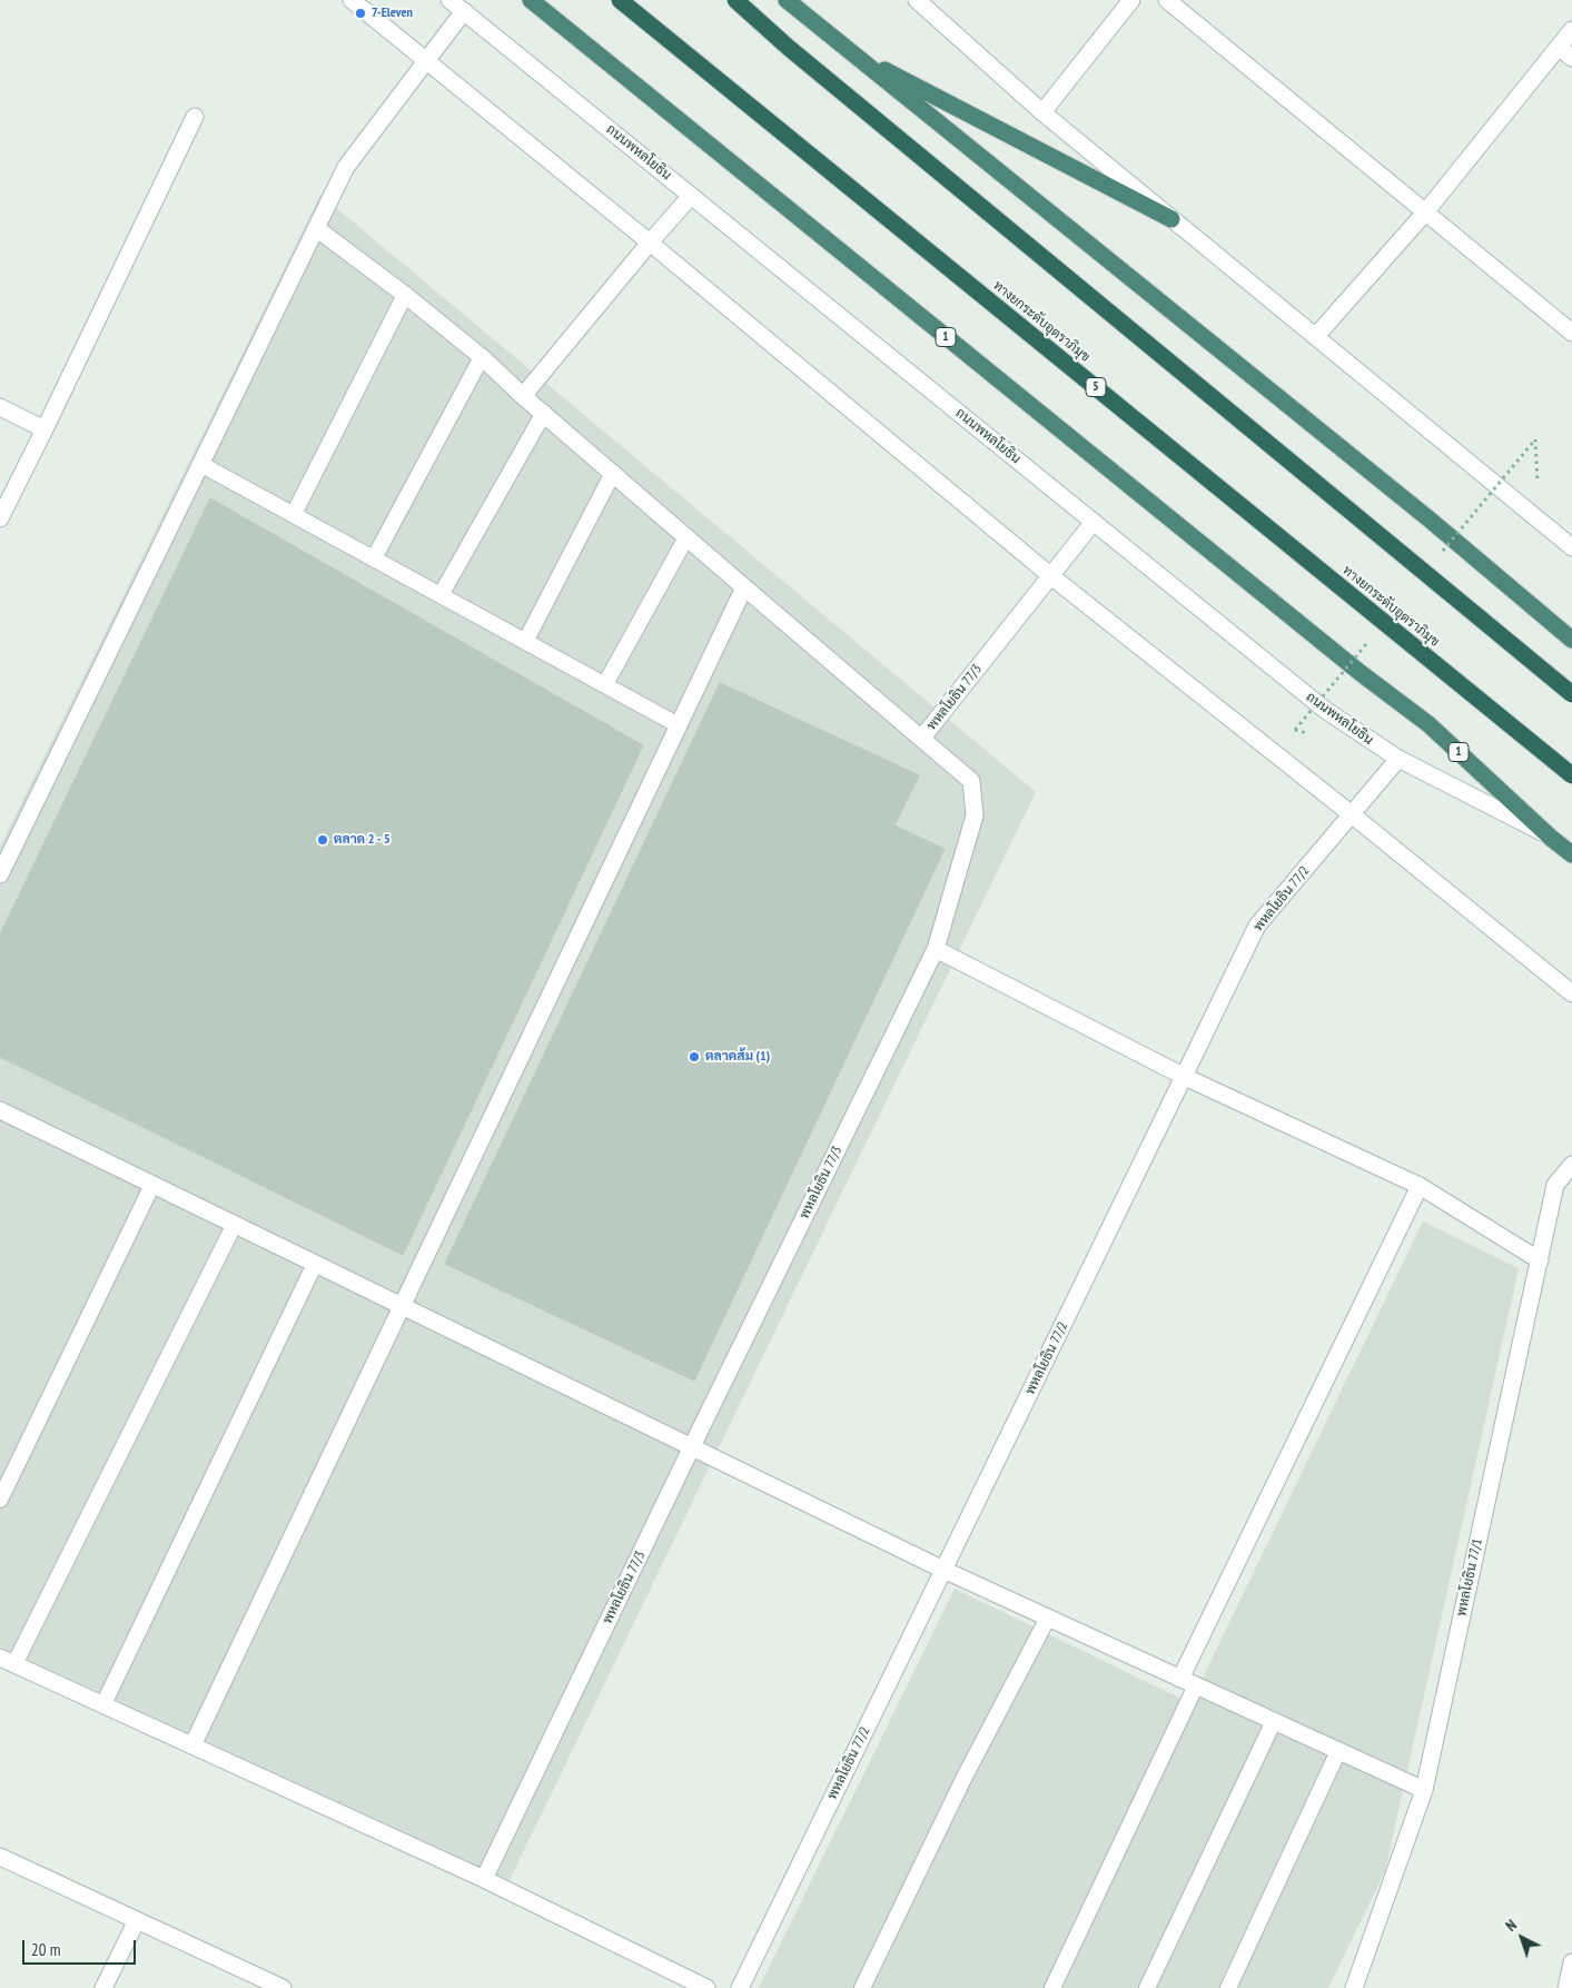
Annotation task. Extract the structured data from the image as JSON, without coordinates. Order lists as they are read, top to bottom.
{
  "streets": {
    "highway": [
      "ถนนพหลโยธิน",
      "ทางยกระดับอุตราภิมุข",
      "1",
      "5"
    ],
    "street": ["พหลโยธิน 77/3", "พหลโยธิน 77/2", "พหลโยธิน 77/1"]
  },
  "crossings": [
    ["ถนนพหลโยธิน", "พหลโยธิน 77/3"],
    ["ถนนพหลโยธิน", "พหลโยธิน 77/2"]
  ],
  "places": ["7-Eleven", "ตลาด 2 - 5", "ตลาคส้ม (1)"],
  "scale_bar": "20 m",
  "north": "top left"
}
